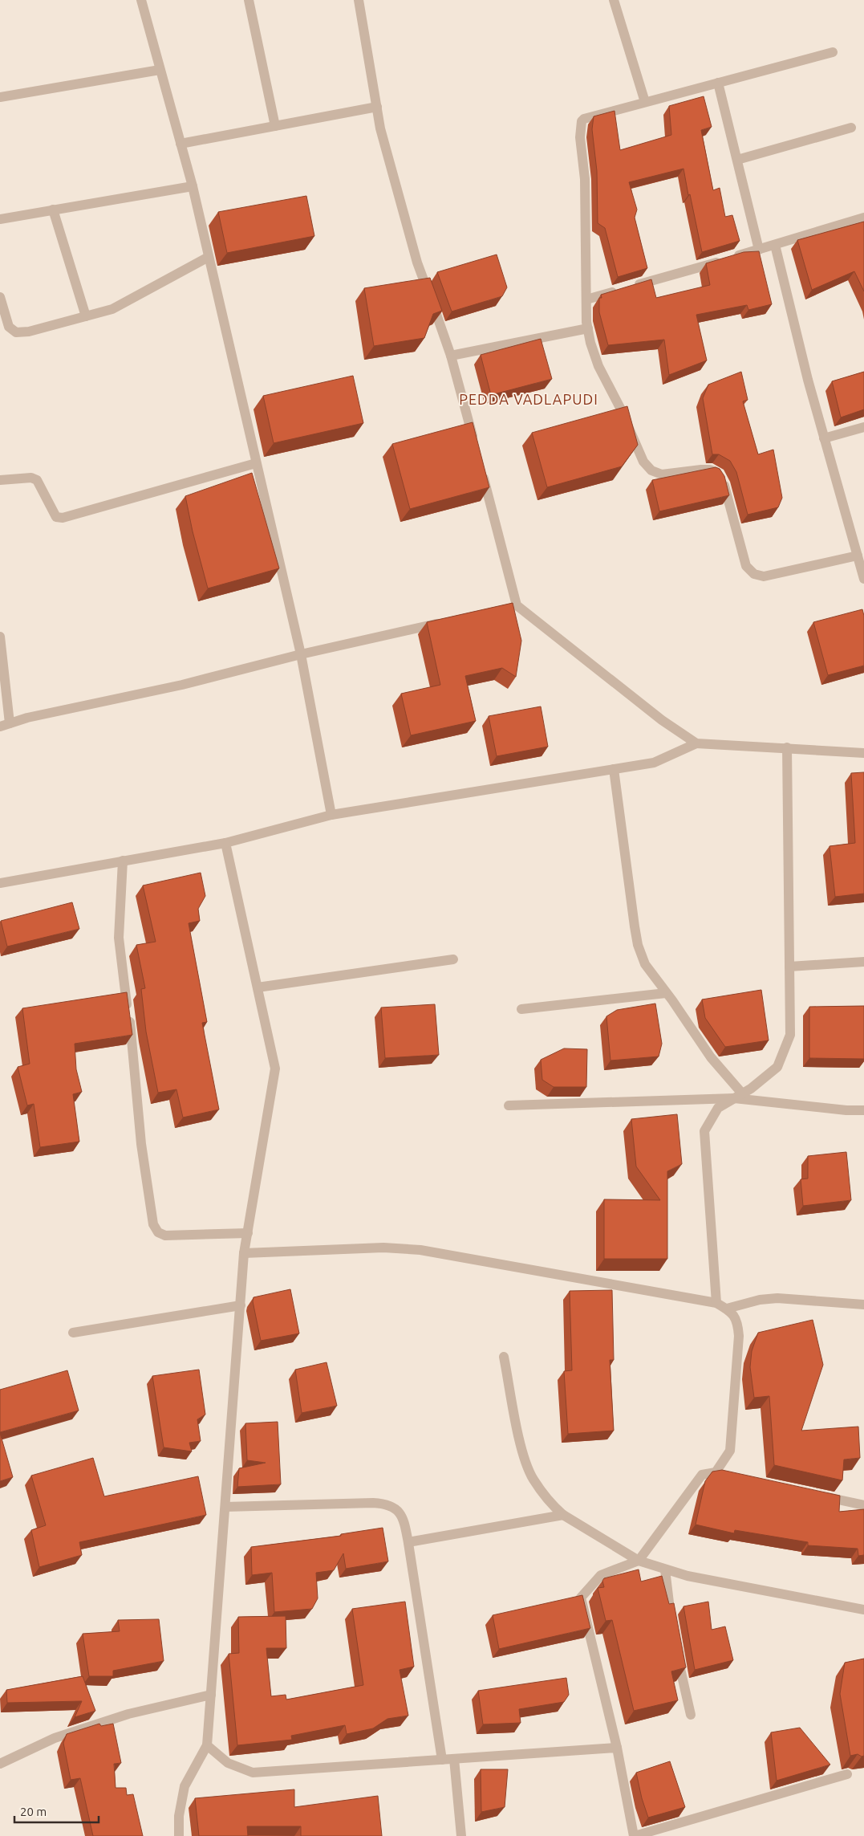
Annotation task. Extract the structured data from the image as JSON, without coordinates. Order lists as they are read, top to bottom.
{
  "districts": ["PEDDA VADLAPUDI"],
  "scale_bar": "20 m"
}
